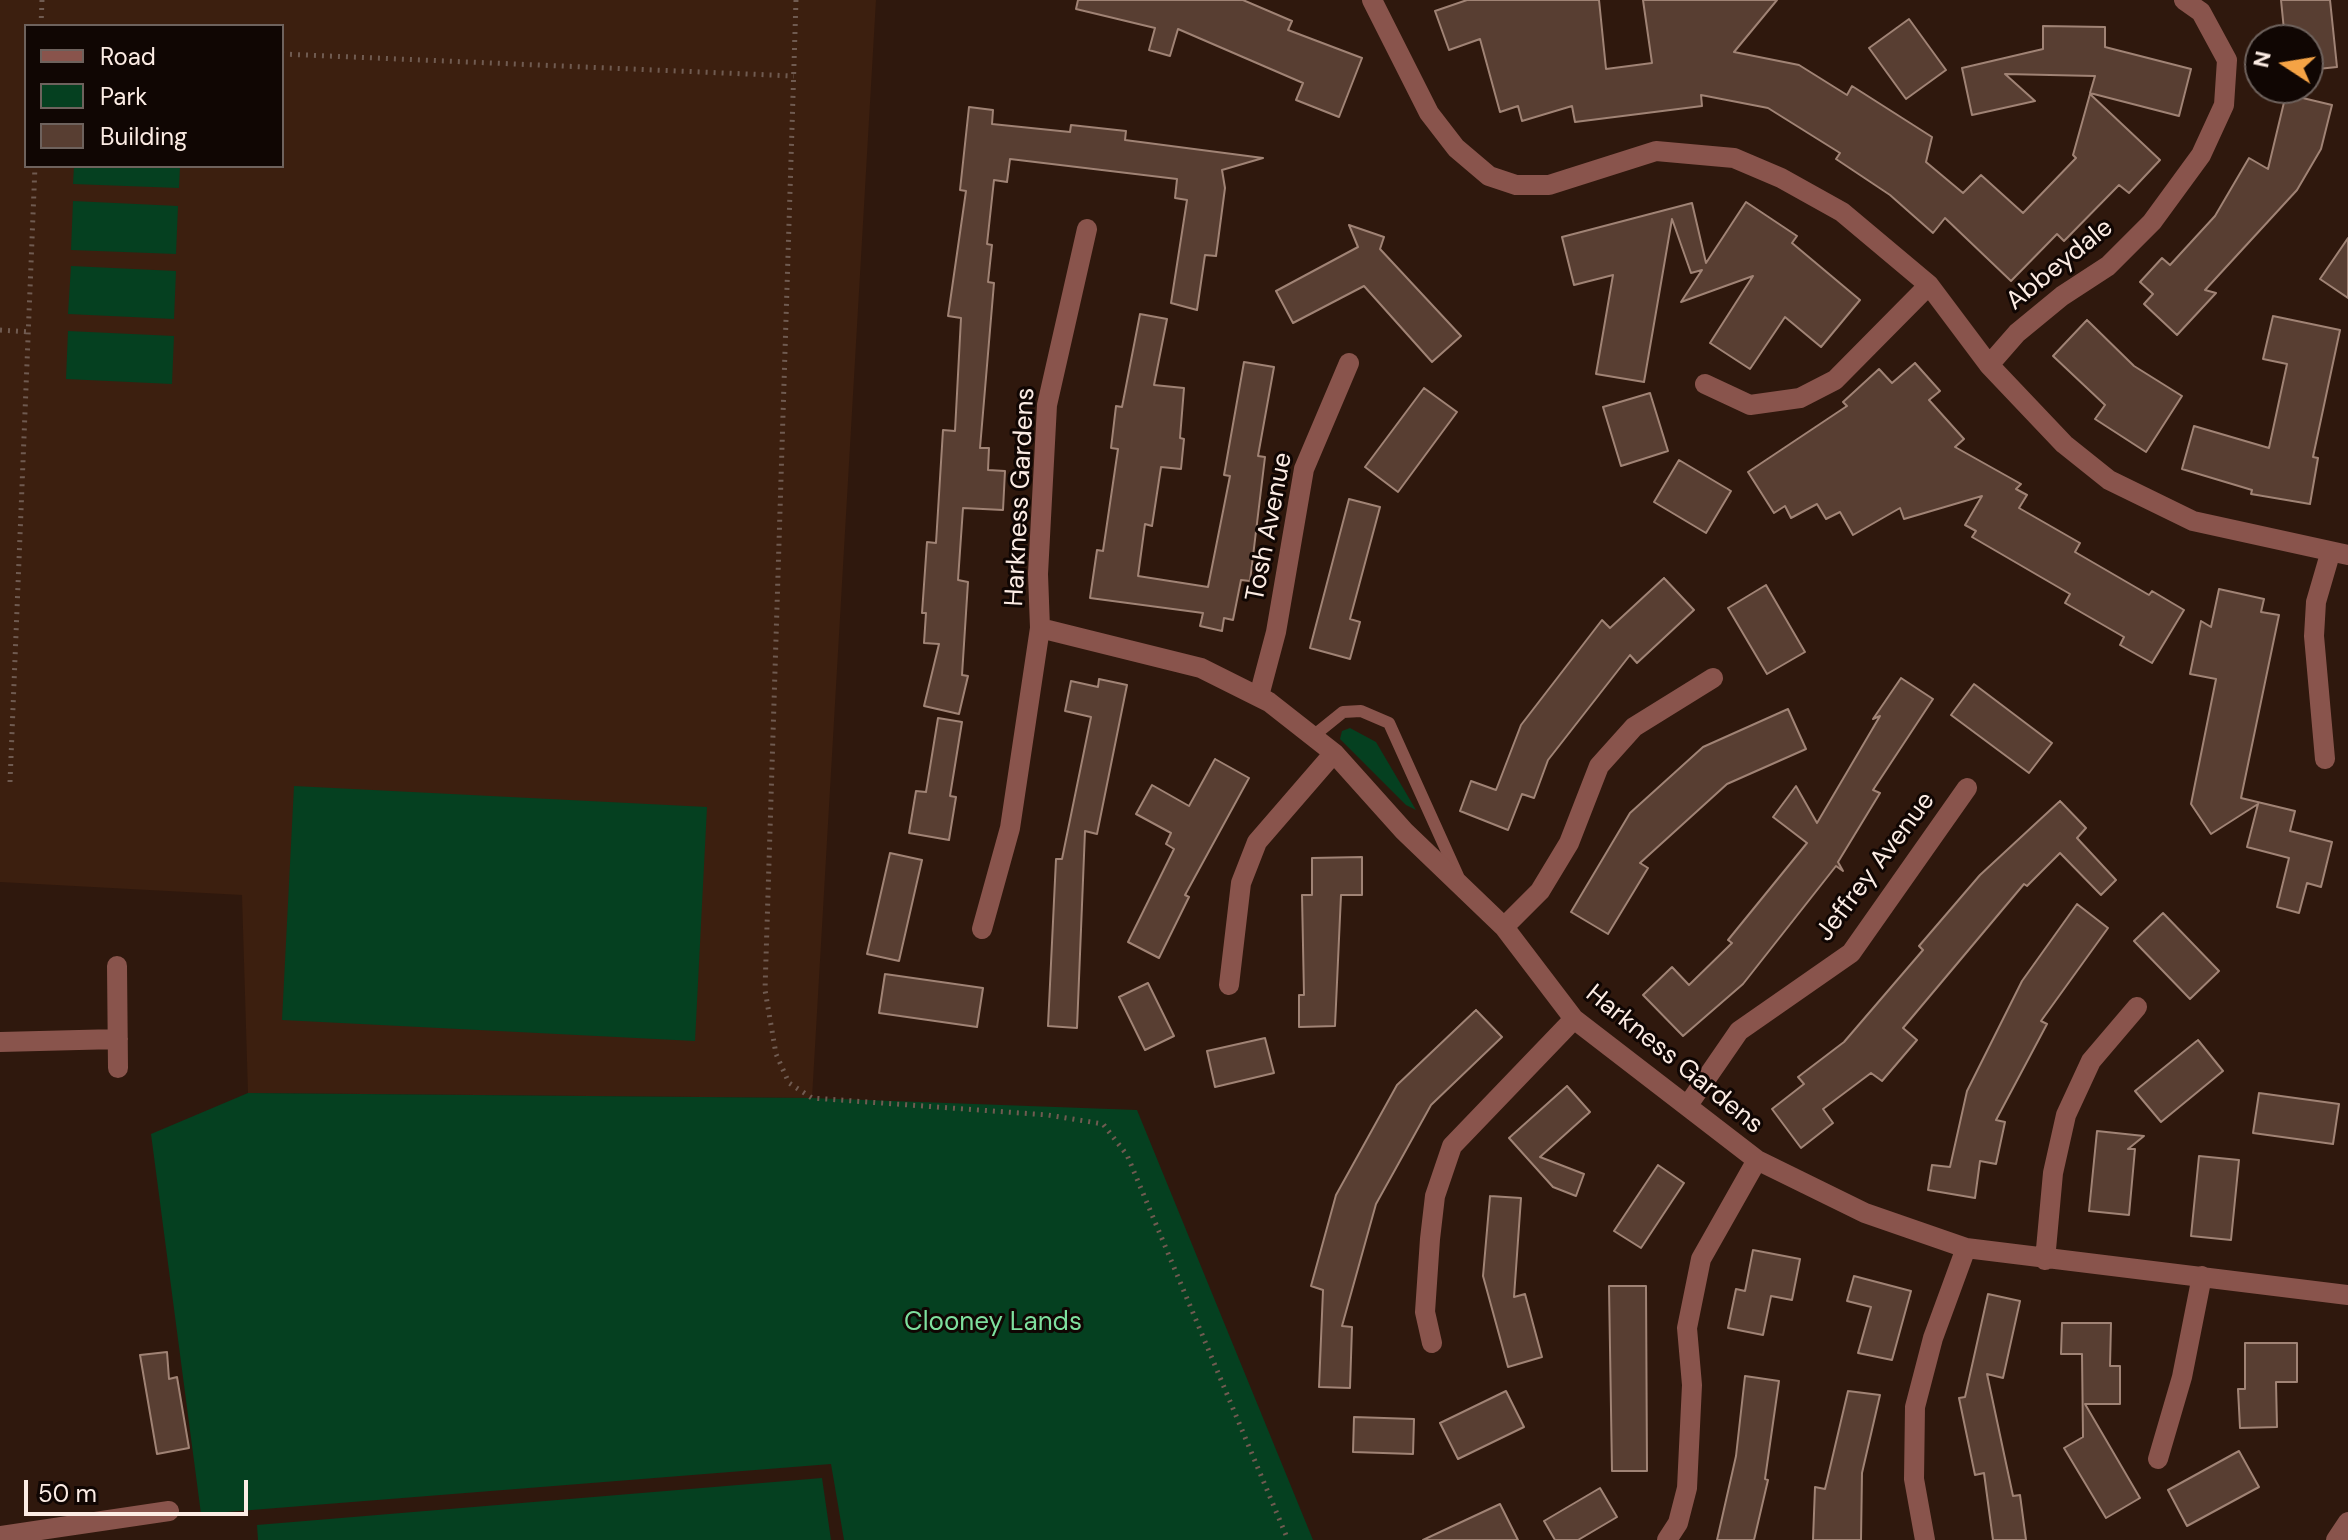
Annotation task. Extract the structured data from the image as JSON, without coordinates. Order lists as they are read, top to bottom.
{
  "streets": {
    "street": [
      "Abbeydale",
      "Harkness Gardens",
      "Tosh Avenue",
      "Jeffrey Avenue"
    ]
  },
  "crossings": [
    ["Harkness Gardens", "Tosh Avenue"],
    ["Harkness Gardens", "Jeffrey Avenue"]
  ],
  "parks": ["Clooney Lands"],
  "legend": ["Road", "Park", "Building"],
  "scale_bar": "50 m",
  "north": "left"
}
